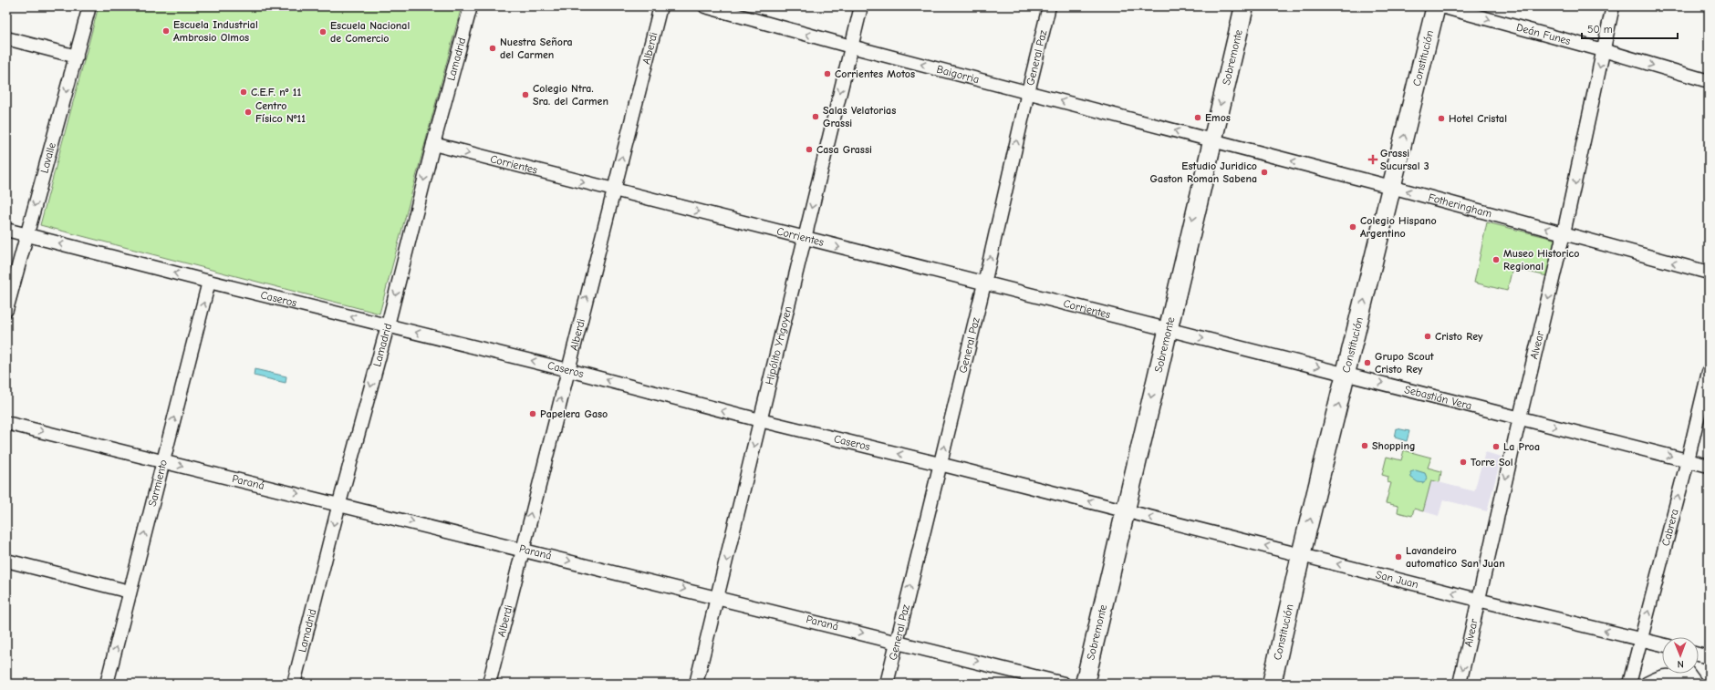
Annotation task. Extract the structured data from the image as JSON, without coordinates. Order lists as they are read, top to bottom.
{
  "streets": {
    "main road": ["Sobremonte", "Constitución"],
    "street": [
      "Deán Funes",
      "Alberdi",
      "General Paz",
      "Lamadrid",
      "Baigorria",
      "Lavalle",
      "Corrientes",
      "Fotheringham",
      "Caseros",
      "Hipólito Yrigoyen",
      "Alvear",
      "Sebastián Vera",
      "Paraná",
      "Sarmiento",
      "Cabrera",
      "San Juan"
    ]
  },
  "crossings": [
    ["Deán Funes", "Alvear"],
    ["Alberdi", "Corrientes"],
    ["Alberdi", "Caseros"],
    ["Alberdi", "Paraná"],
    ["General Paz", "Baigorria"],
    ["General Paz", "Corrientes"],
    ["General Paz", "Caseros"],
    ["General Paz", "Paraná"],
    ["Sobremonte", "Baigorria"],
    ["Sobremonte", "Corrientes"],
    ["Sobremonte", "Fotheringham"],
    ["Sobremonte", "Caseros"],
    ["Sobremonte", "Sebastián Vera"],
    ["Sobremonte", "San Juan"],
    ["Constitución", "Fotheringham"],
    ["Constitución", "Sebastián Vera"],
    ["Constitución", "San Juan"],
    ["Lamadrid", "Corrientes"],
    ["Lamadrid", "Caseros"],
    ["Lamadrid", "Paraná"],
    ["Baigorria", "Fotheringham"],
    ["Baigorria", "Hipólito Yrigoyen"],
    ["Lavalle", "Caseros"],
    ["Corrientes", "Hipólito Yrigoyen"],
    ["Corrientes", "Sebastián Vera"],
    ["Fotheringham", "Alvear"],
    ["Caseros", "Hipólito Yrigoyen"],
    ["Caseros", "Sarmiento"],
    ["Caseros", "San Juan"],
    ["Hipólito Yrigoyen", "Paraná"],
    ["Alvear", "Sebastián Vera"],
    ["Alvear", "San Juan"],
    ["Sebastián Vera", "Cabrera"],
    ["Paraná", "Sarmiento"],
    ["Cabrera", "San Juan"]
  ],
  "one_way": [
    "Deán Funes",
    "Alberdi",
    "General Paz",
    "Sobremonte",
    "Constitución",
    "Lamadrid",
    "Baigorria",
    "Lavalle",
    "Corrientes",
    "Fotheringham",
    "Caseros",
    "Hipólito Yrigoyen",
    "Alvear",
    "Sebastián Vera",
    "Paraná",
    "Sarmiento",
    "Cabrera",
    "San Juan"
  ],
  "places": {
    "other": [
      "Escuela Industrial Ambrosio Olmos",
      "Escuela Nacional de Comercio",
      "Nuestra Señora del Carmen",
      "Corrientes Motos",
      "C.E.F. nº 11",
      "Colegio Ntra. Sra. del Carmen",
      "Centro Físico Nº11",
      "Salas Velatorias Grassi",
      "Emos",
      "Hotel Cristal",
      "Casa Grassi",
      "Estudio Juridico Gaston Roman Sabena",
      "Colegio Hispano Argentino",
      "Museo Historico Regional",
      "Cristo Rey",
      "Grupo Scout Cristo Rey",
      "Papelera Gaso",
      "Shopping",
      "La Proa",
      "Torre Sol",
      "Lavandeiro automatico San Juan"
    ],
    "health": ["Grassi Sucursal 3"]
  },
  "scale_bar": "50 m",
  "north": "bottom"
}
